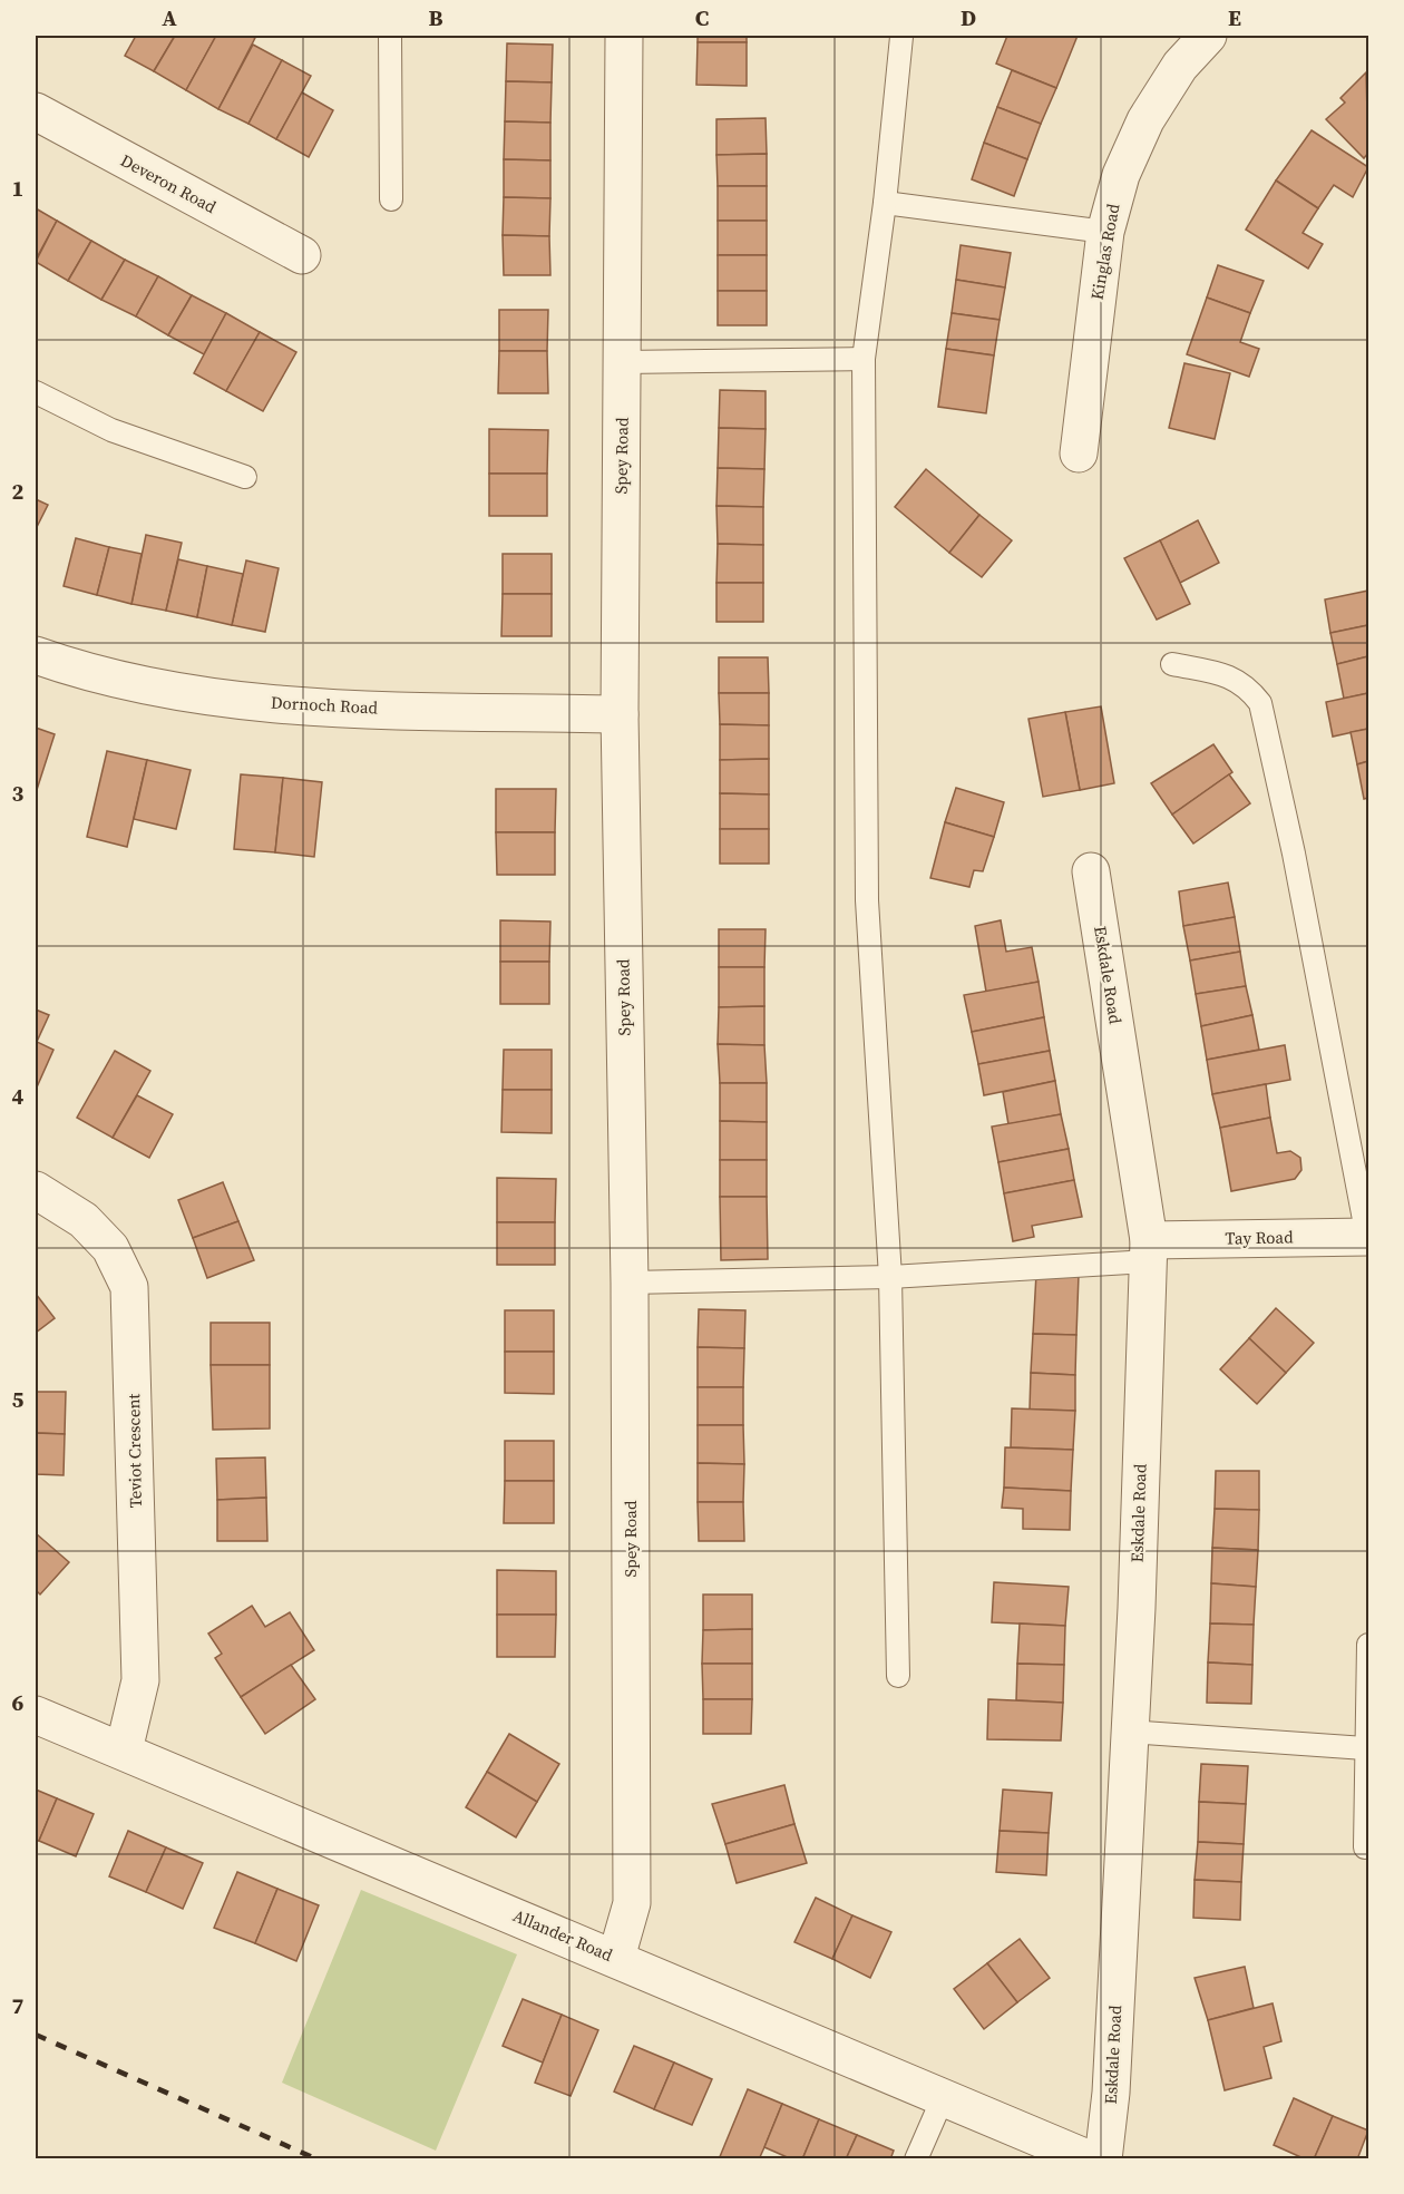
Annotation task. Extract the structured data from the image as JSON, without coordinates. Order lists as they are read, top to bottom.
{
  "streets": {
    "street": [
      "Deveron Road",
      "Kinglas Road",
      "Spey Road",
      "Dornoch Road",
      "Eskdale Road",
      "Tay Road",
      "Teviot Crescent",
      "Allander Road"
    ]
  },
  "crossings": [
    ["Spey Road", "Dornoch Road"],
    ["Spey Road", "Allander Road"],
    ["Eskdale Road", "Tay Road"],
    ["Teviot Crescent", "Allander Road"]
  ],
  "grid": {
    "columns": [
      "A",
      "B",
      "C",
      "D",
      "E"
    ],
    "rows": [
      "1",
      "2",
      "3",
      "4",
      "5",
      "6",
      "7"
    ]
  }
}
